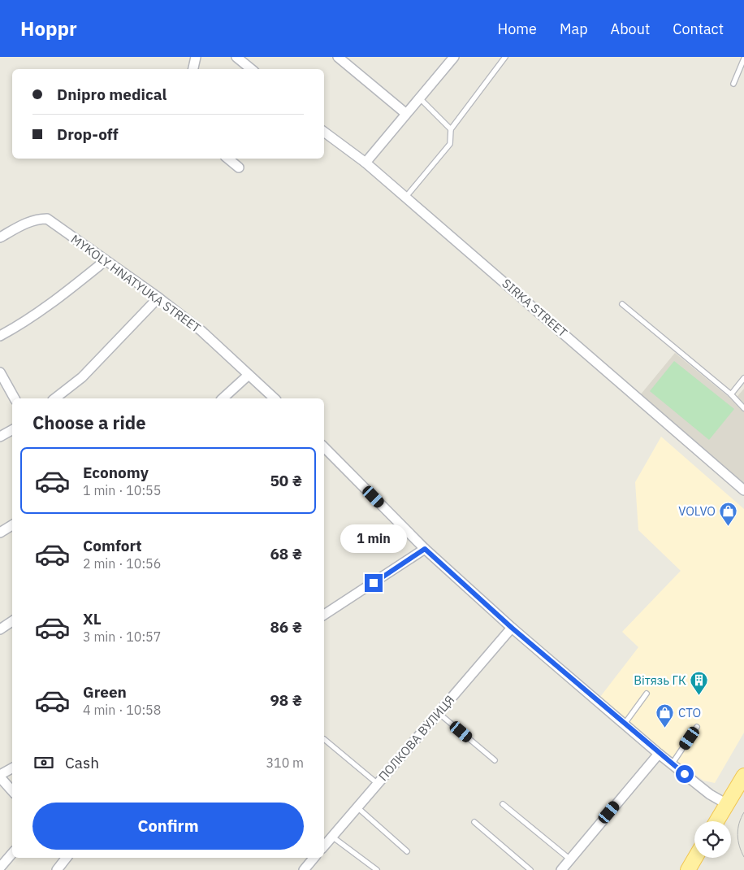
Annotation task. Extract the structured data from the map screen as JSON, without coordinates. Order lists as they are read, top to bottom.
{
  "streets": {
    "street": ["MYKOLY HNATYUKA STREET", "SIRKA STREET", "ПОЛКОВА ВУЛИЦЯ"]
  },
  "places": {
    "shop": ["VOLVO", "СТО"],
    "building": ["Вітязь ГК"]
  },
  "page": {
    "header": "Hoppr",
    "nav": [
      "Home",
      "Map",
      "About",
      "Contact"
    ],
    "banner": ["Dnipro medical", "Drop-off"],
    "heading": "Choose a ride",
    "list": [
      {
        "name": "Economy",
        "note": "1 min · 10:55",
        "value": "50 ₴"
      },
      {
        "name": "Comfort",
        "note": "2 min · 10:56",
        "value": "68 ₴"
      },
      {
        "name": "XL",
        "note": "3 min · 10:57",
        "value": "86 ₴"
      },
      {
        "name": "Green",
        "note": "4 min · 10:58",
        "value": "98 ₴"
      }
    ],
    "bubble": "1 min",
    "pay": ["Cash", "310 m"],
    "buttons": "Confirm"
  }
}
